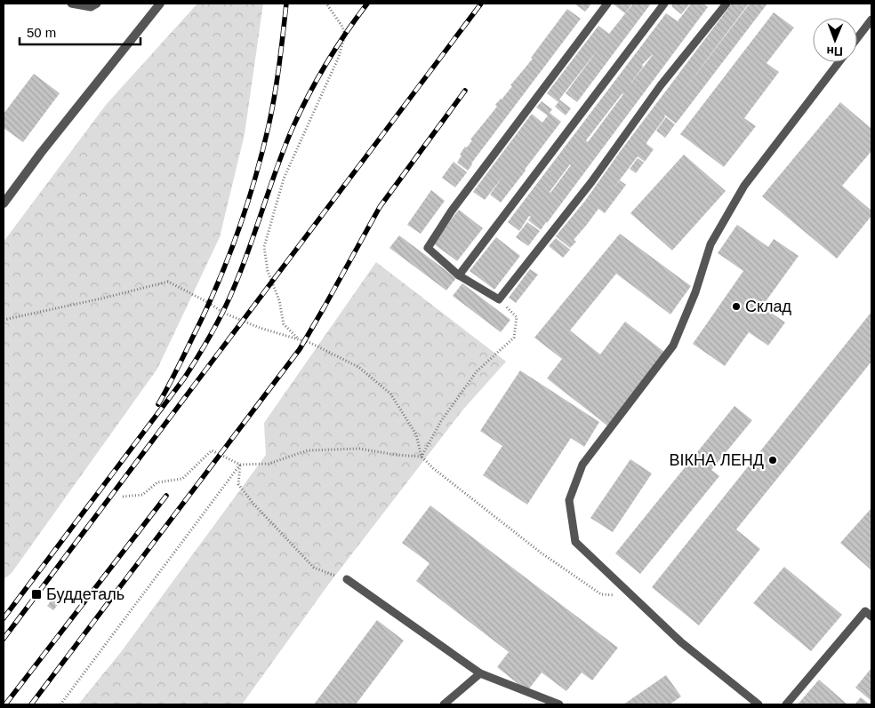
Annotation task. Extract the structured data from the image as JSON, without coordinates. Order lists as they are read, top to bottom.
{
  "places": {
    "other": ["Склад", "ВІКНА ЛЕНД"],
    "transit": ["Буддеталь"]
  },
  "scale_bar": "50 m",
  "north": "bottom"
}
